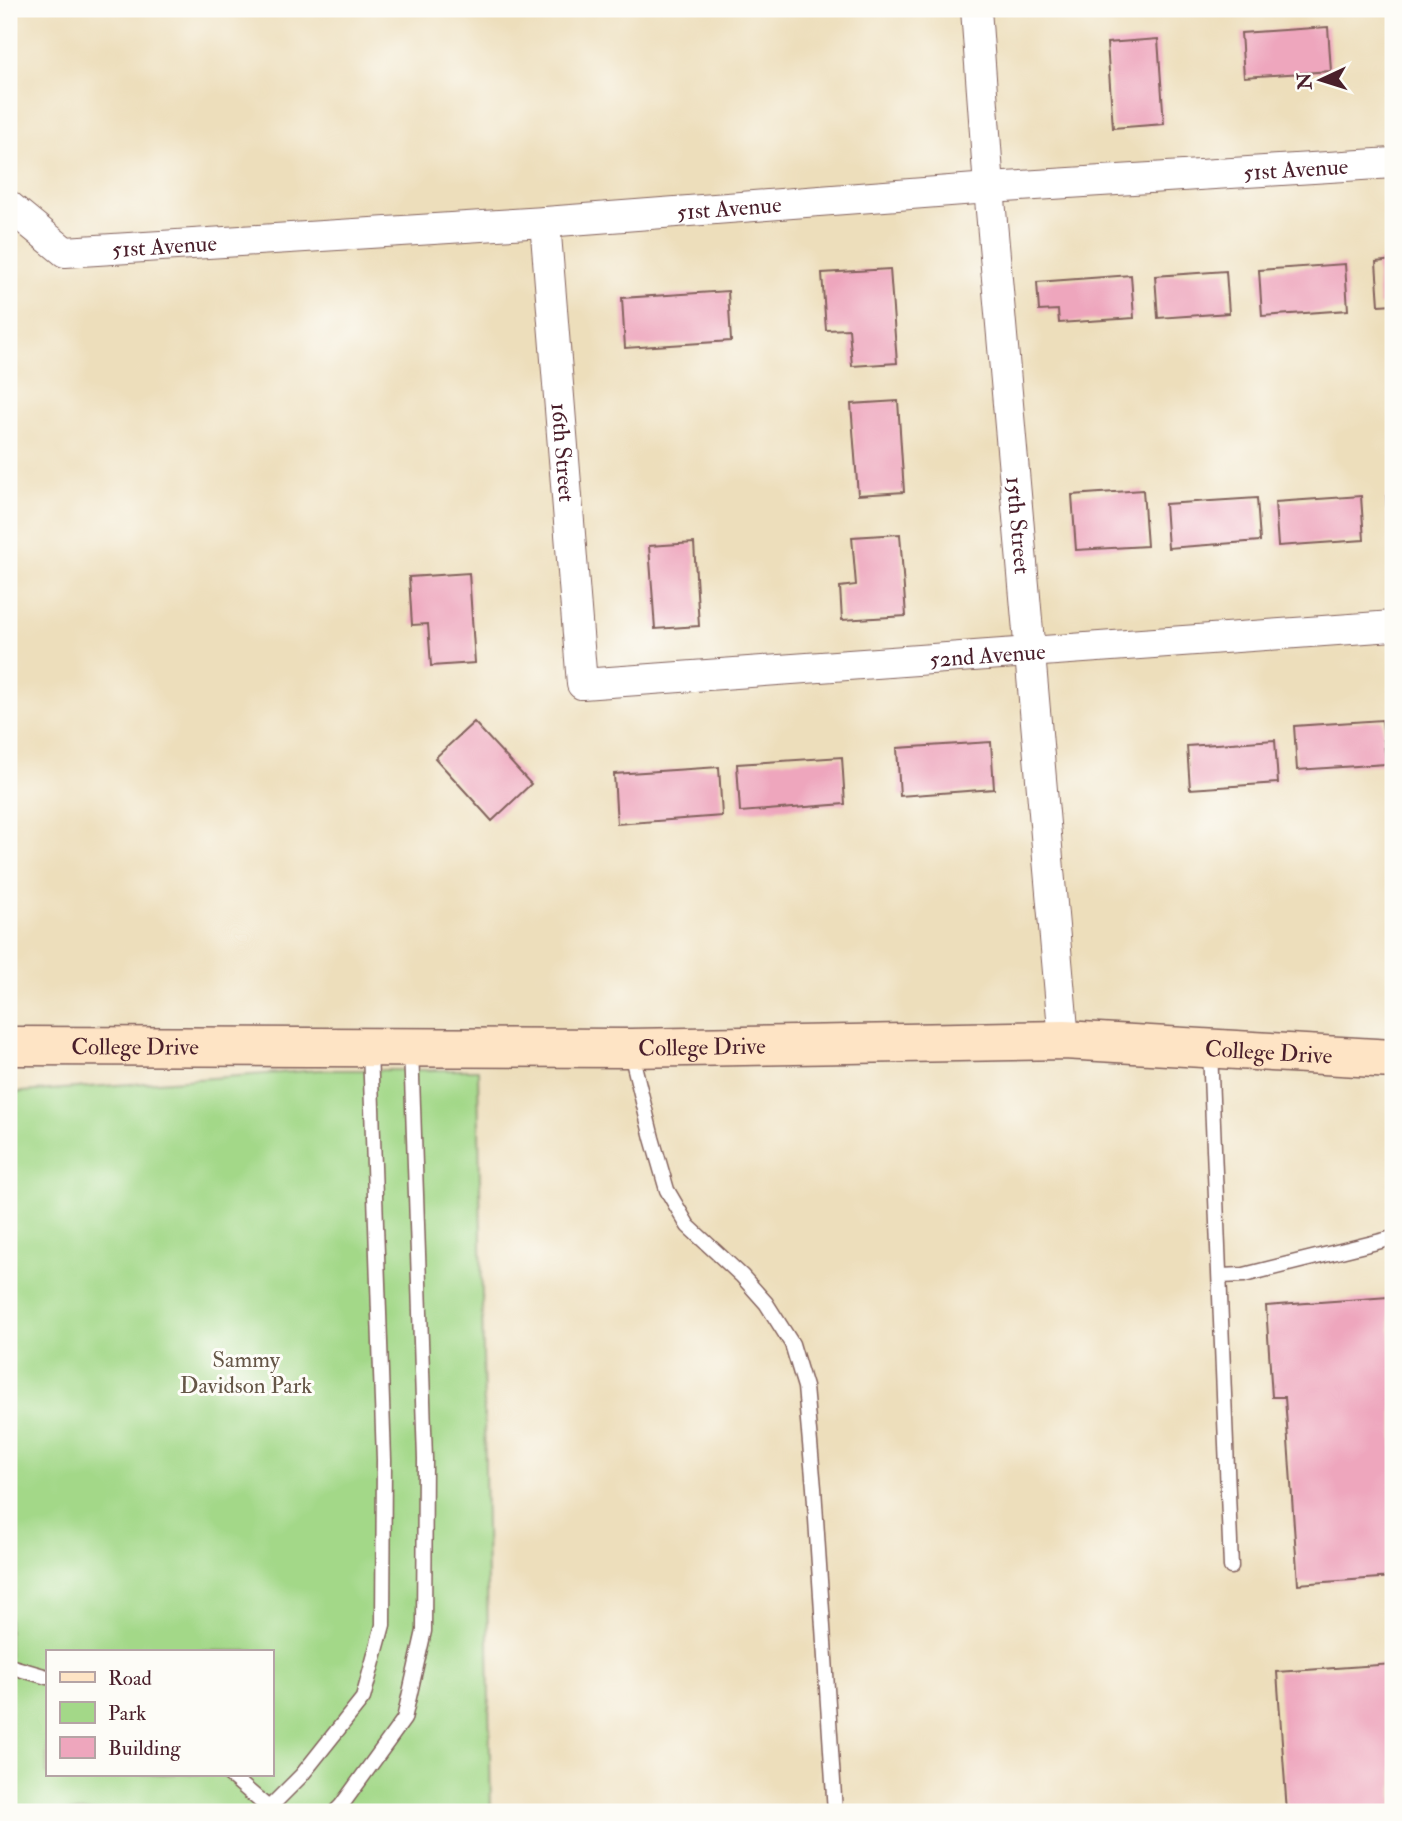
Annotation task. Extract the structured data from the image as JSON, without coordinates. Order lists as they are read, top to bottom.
{
  "streets": {
    "street": [
      "51st Avenue",
      "16th Street",
      "15th Street",
      "52nd Avenue",
      "College Drive"
    ]
  },
  "crossings": [
    ["51st Avenue", "16th Street"],
    ["51st Avenue", "15th Street"],
    ["16th Street", "52nd Avenue"],
    ["15th Street", "52nd Avenue"],
    ["15th Street", "College Drive"]
  ],
  "parks": ["Sammy Davidson Park"],
  "legend": ["Road", "Park", "Building"],
  "north": "left"
}
